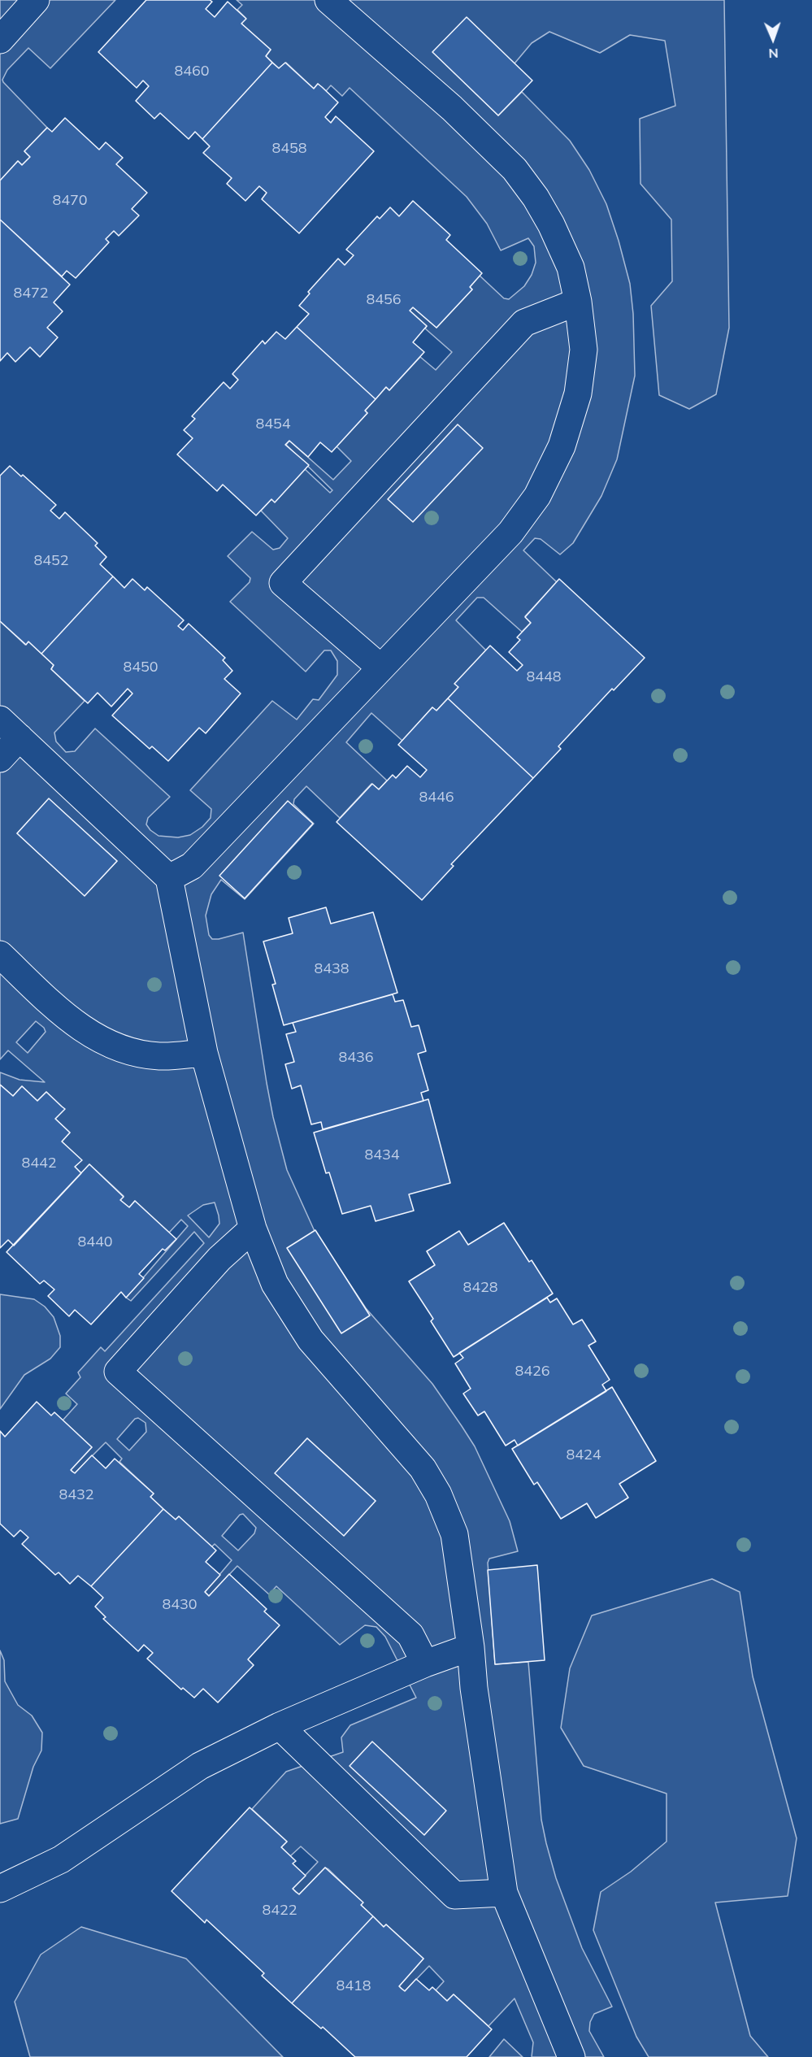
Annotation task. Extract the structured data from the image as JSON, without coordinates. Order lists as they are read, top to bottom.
{
  "house_numbers": [
    "8460",
    "8458",
    "8470",
    "8472",
    "8456",
    "8454",
    "8452",
    "8450",
    "8448",
    "8446",
    "8438",
    "8436",
    "8434",
    "8442",
    "8440",
    "8428",
    "8426",
    "8424",
    "8432",
    "8430",
    "8422",
    "8418"
  ],
  "north": "bottom"
}
